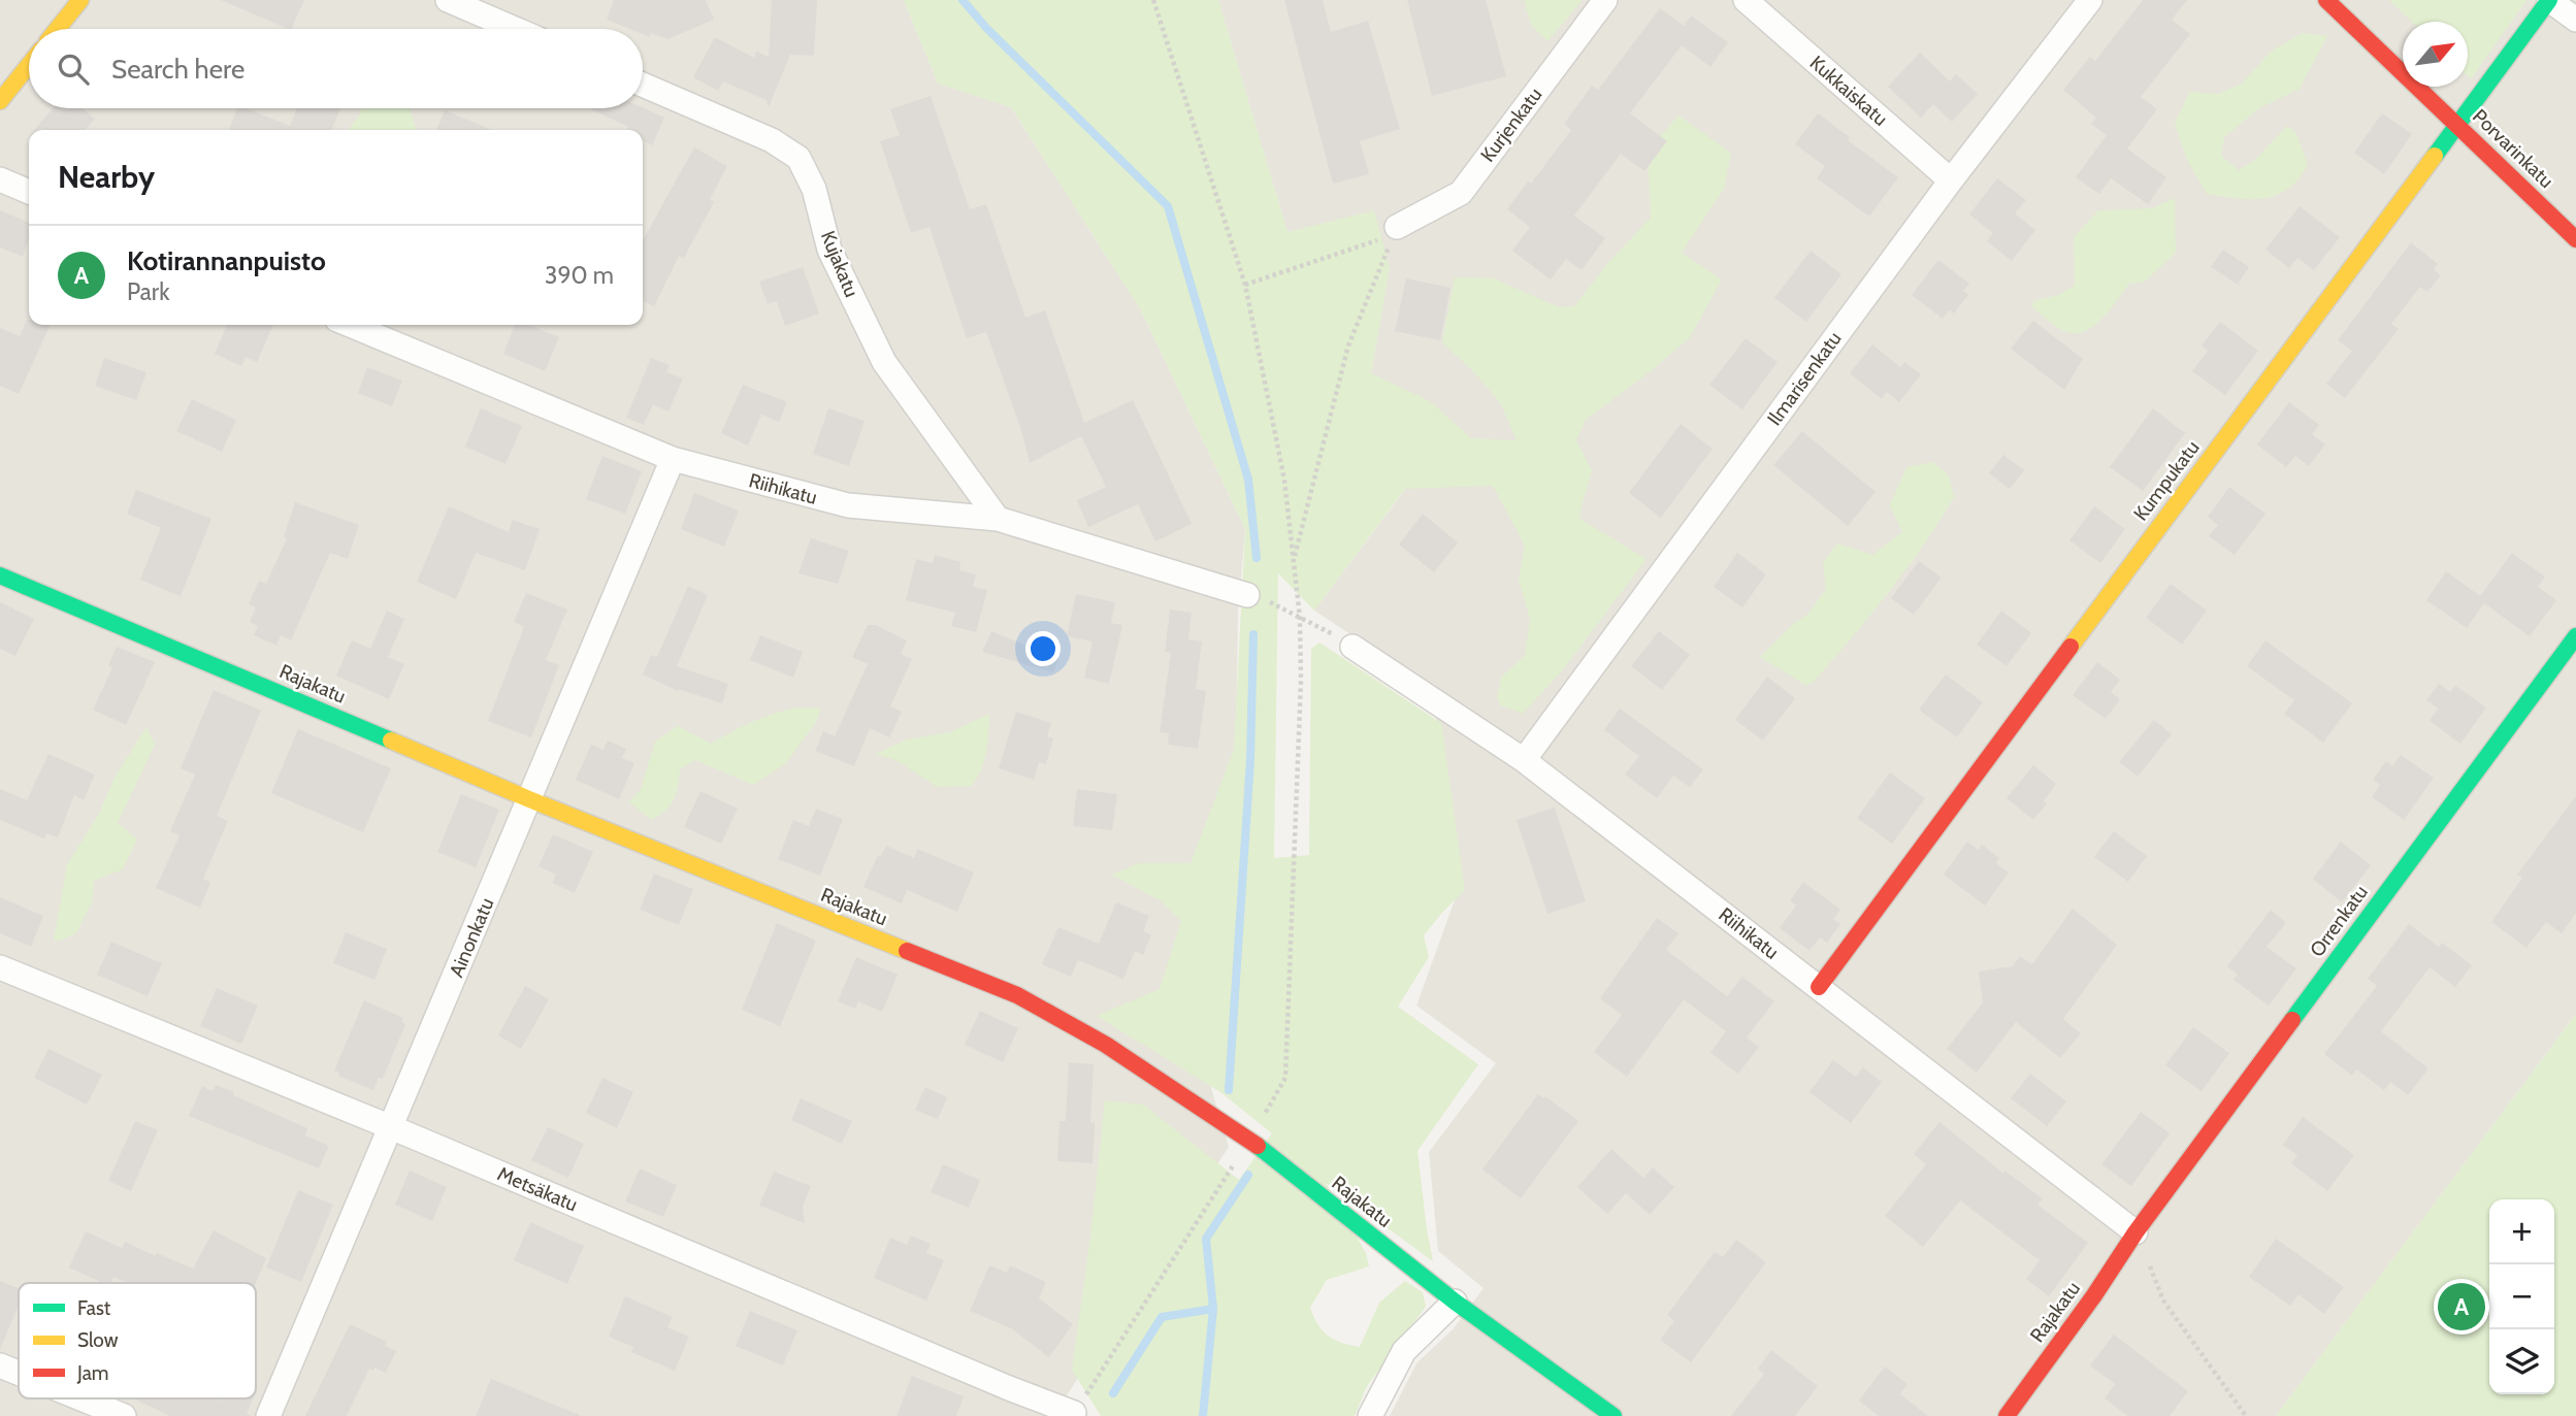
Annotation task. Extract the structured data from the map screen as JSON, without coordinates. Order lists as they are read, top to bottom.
{
  "streets": {
    "street": [
      "Kukkaiskatu",
      "Kurjenkatu",
      "Porvarinkatu",
      "Kujakatu",
      "Ilmarisenkatu",
      "Kumpukatu",
      "Riihikatu",
      "Rajakatu",
      "Orrenkatu",
      "Ainonkatu",
      "Metsäkatu"
    ]
  },
  "crossings": [
    ["Kukkaiskatu", "Ilmarisenkatu"],
    ["Porvarinkatu", "Kumpukatu"],
    ["Kujakatu", "Riihikatu"],
    ["Ilmarisenkatu", "Riihikatu"],
    ["Kumpukatu", "Riihikatu"],
    ["Riihikatu", "Rajakatu"],
    ["Riihikatu", "Orrenkatu"],
    ["Riihikatu", "Ainonkatu"],
    ["Rajakatu", "Orrenkatu"],
    ["Rajakatu", "Ainonkatu"],
    ["Ainonkatu", "Metsäkatu"]
  ],
  "legend": ["Fast", "Slow", "Jam"],
  "north": "top right",
  "page": {
    "search": "Search here",
    "heading": "Nearby",
    "list": [
      {
        "mark": "A",
        "name": "Kotirannanpuisto",
        "note": "Park",
        "value": "390 m"
      }
    ],
    "map_buttons": ["+", "−"],
    "pins": "A"
  }
}
